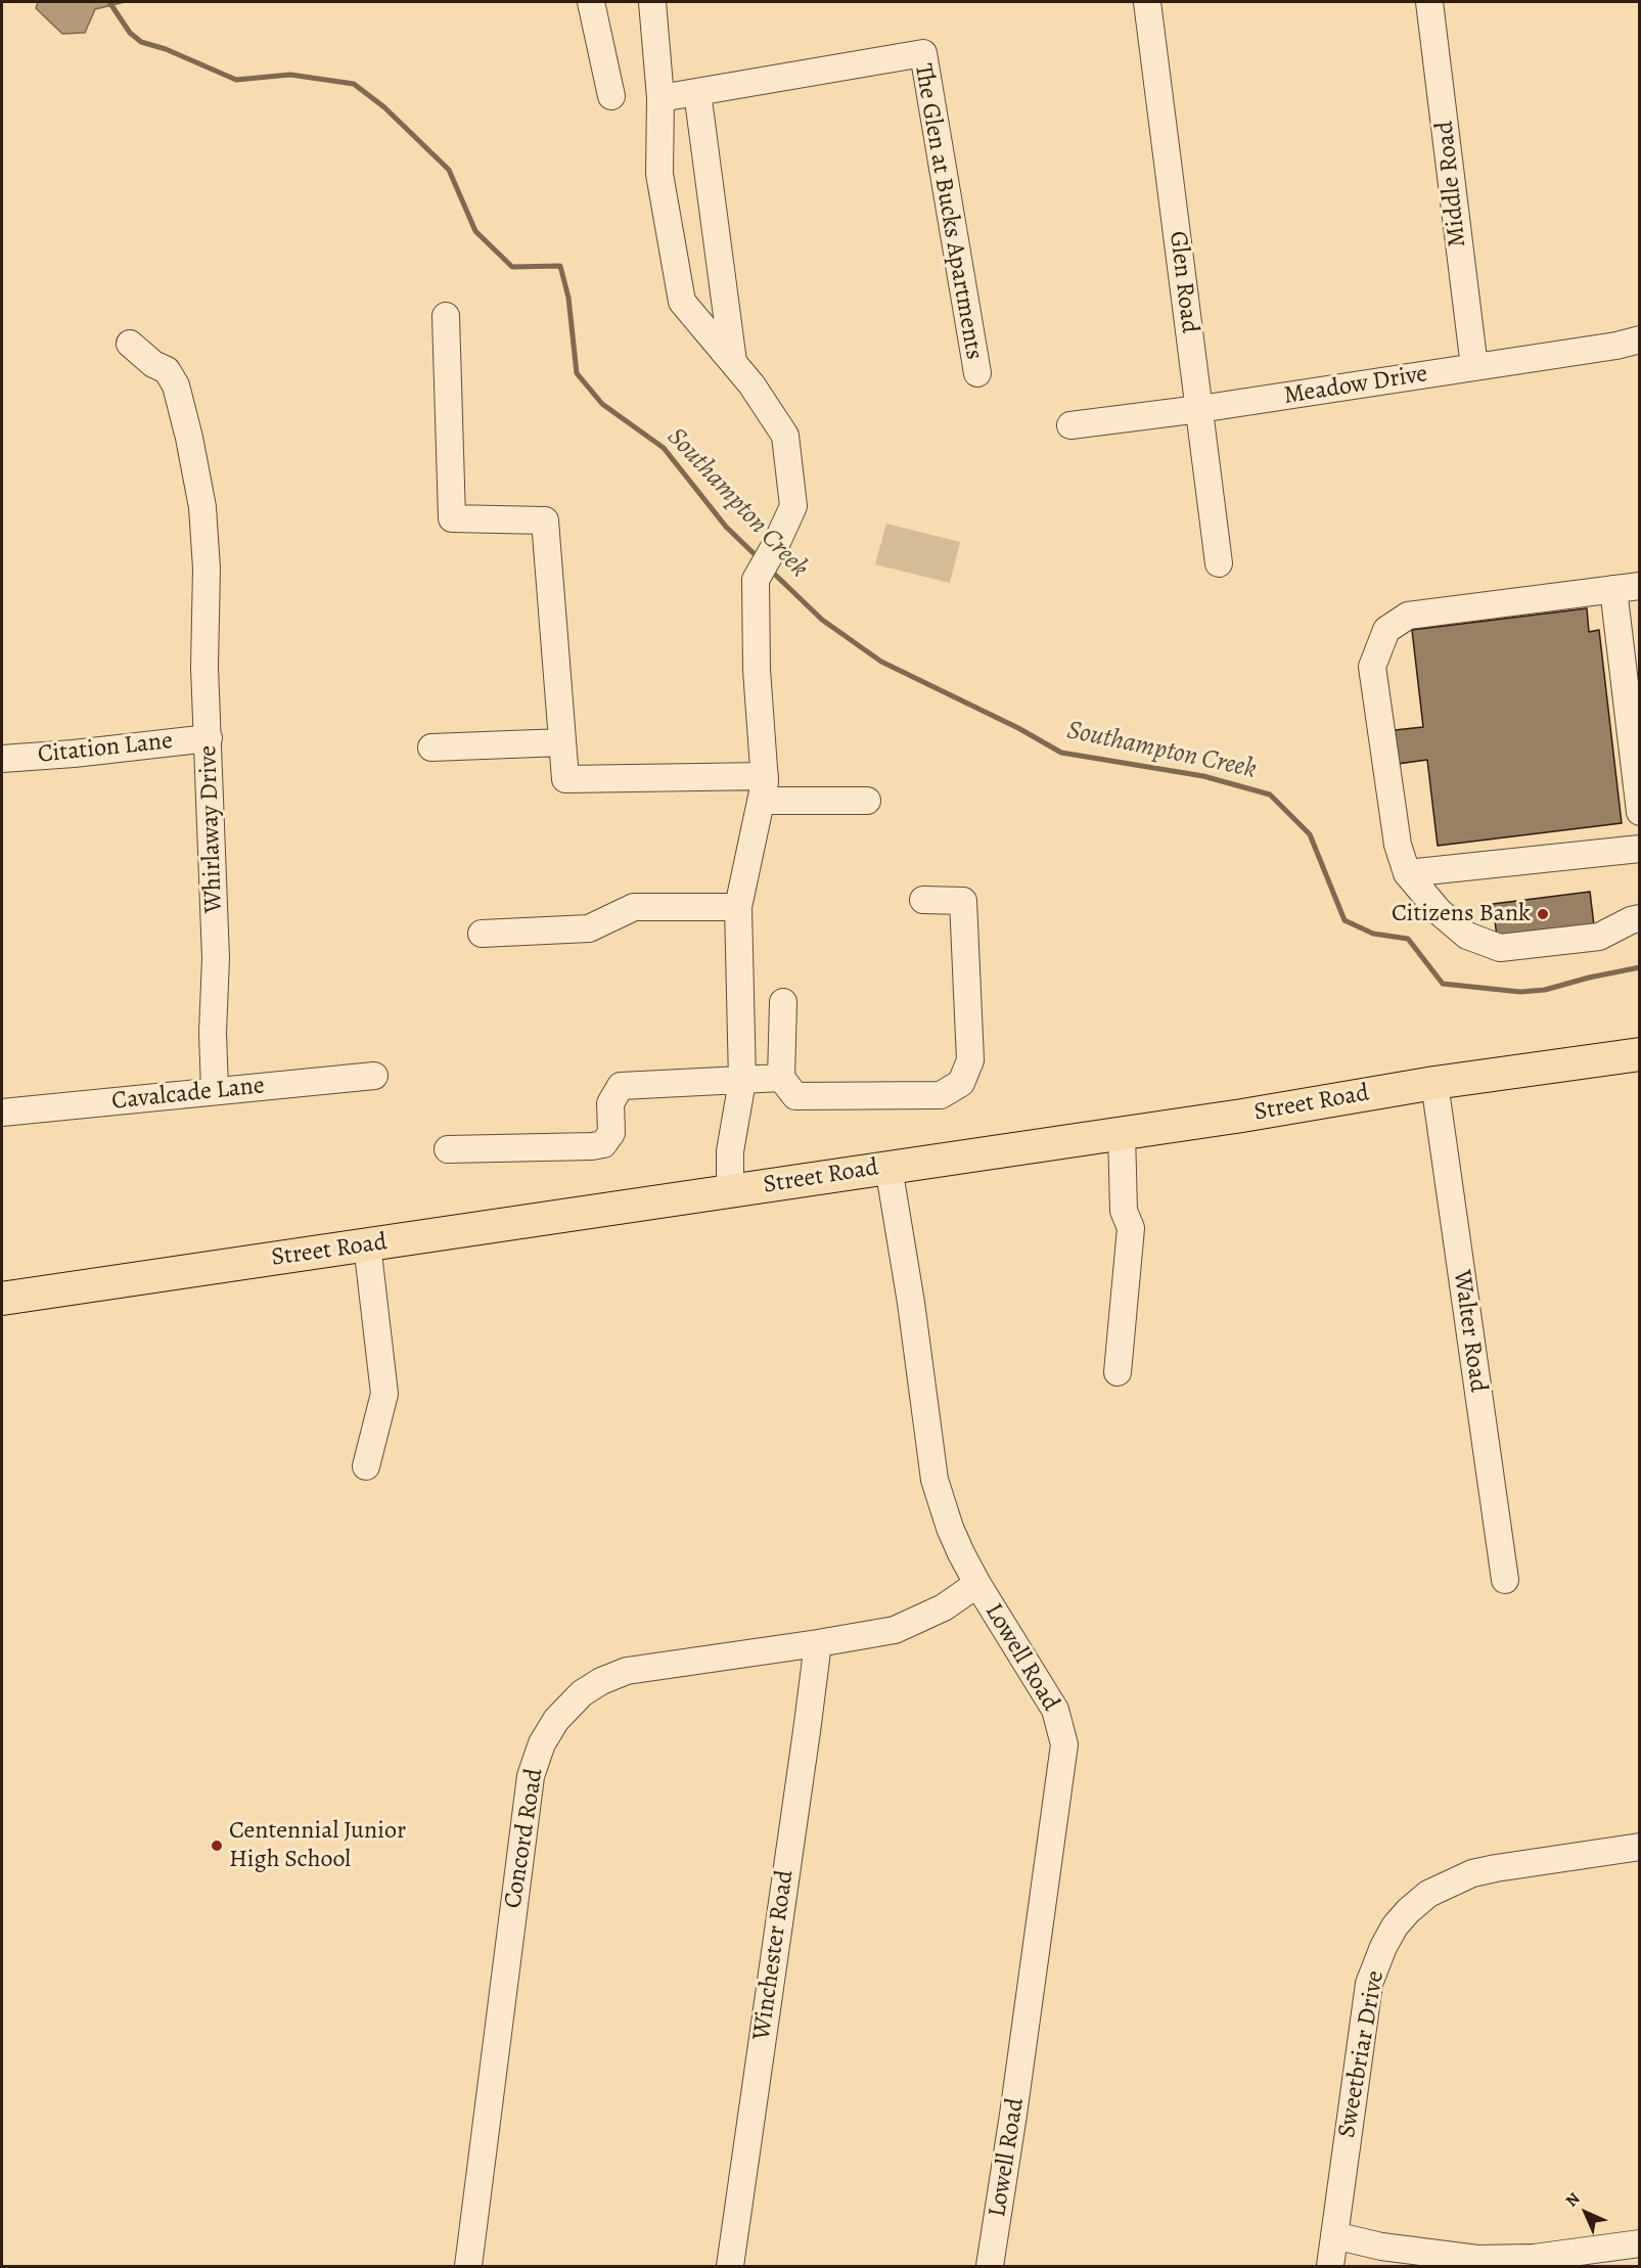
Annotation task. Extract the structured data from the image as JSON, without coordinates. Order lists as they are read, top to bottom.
{
  "streets": {
    "main road": ["Street Road"],
    "street": [
      "Middle Road",
      "The Glen at Bucks Apartments",
      "Glen Road",
      "Meadow Drive",
      "Citation Lane",
      "Whirlaway Drive",
      "Cavalcade Lane",
      "Walter Road",
      "Lowell Road",
      "Concord Road",
      "Winchester Road",
      "Sweetbriar Drive"
    ]
  },
  "crossings": [
    ["Middle Road", "Meadow Drive"],
    ["Glen Road", "Meadow Drive"],
    ["Citation Lane", "Whirlaway Drive"],
    ["Whirlaway Drive", "Cavalcade Lane"],
    ["Street Road", "Walter Road"],
    ["Street Road", "Lowell Road"],
    ["Lowell Road", "Concord Road"],
    ["Concord Road", "Winchester Road"]
  ],
  "water": ["Southampton Creek"],
  "places": ["Citizens Bank", "Centennial Junior High School"],
  "north": "top left"
}
